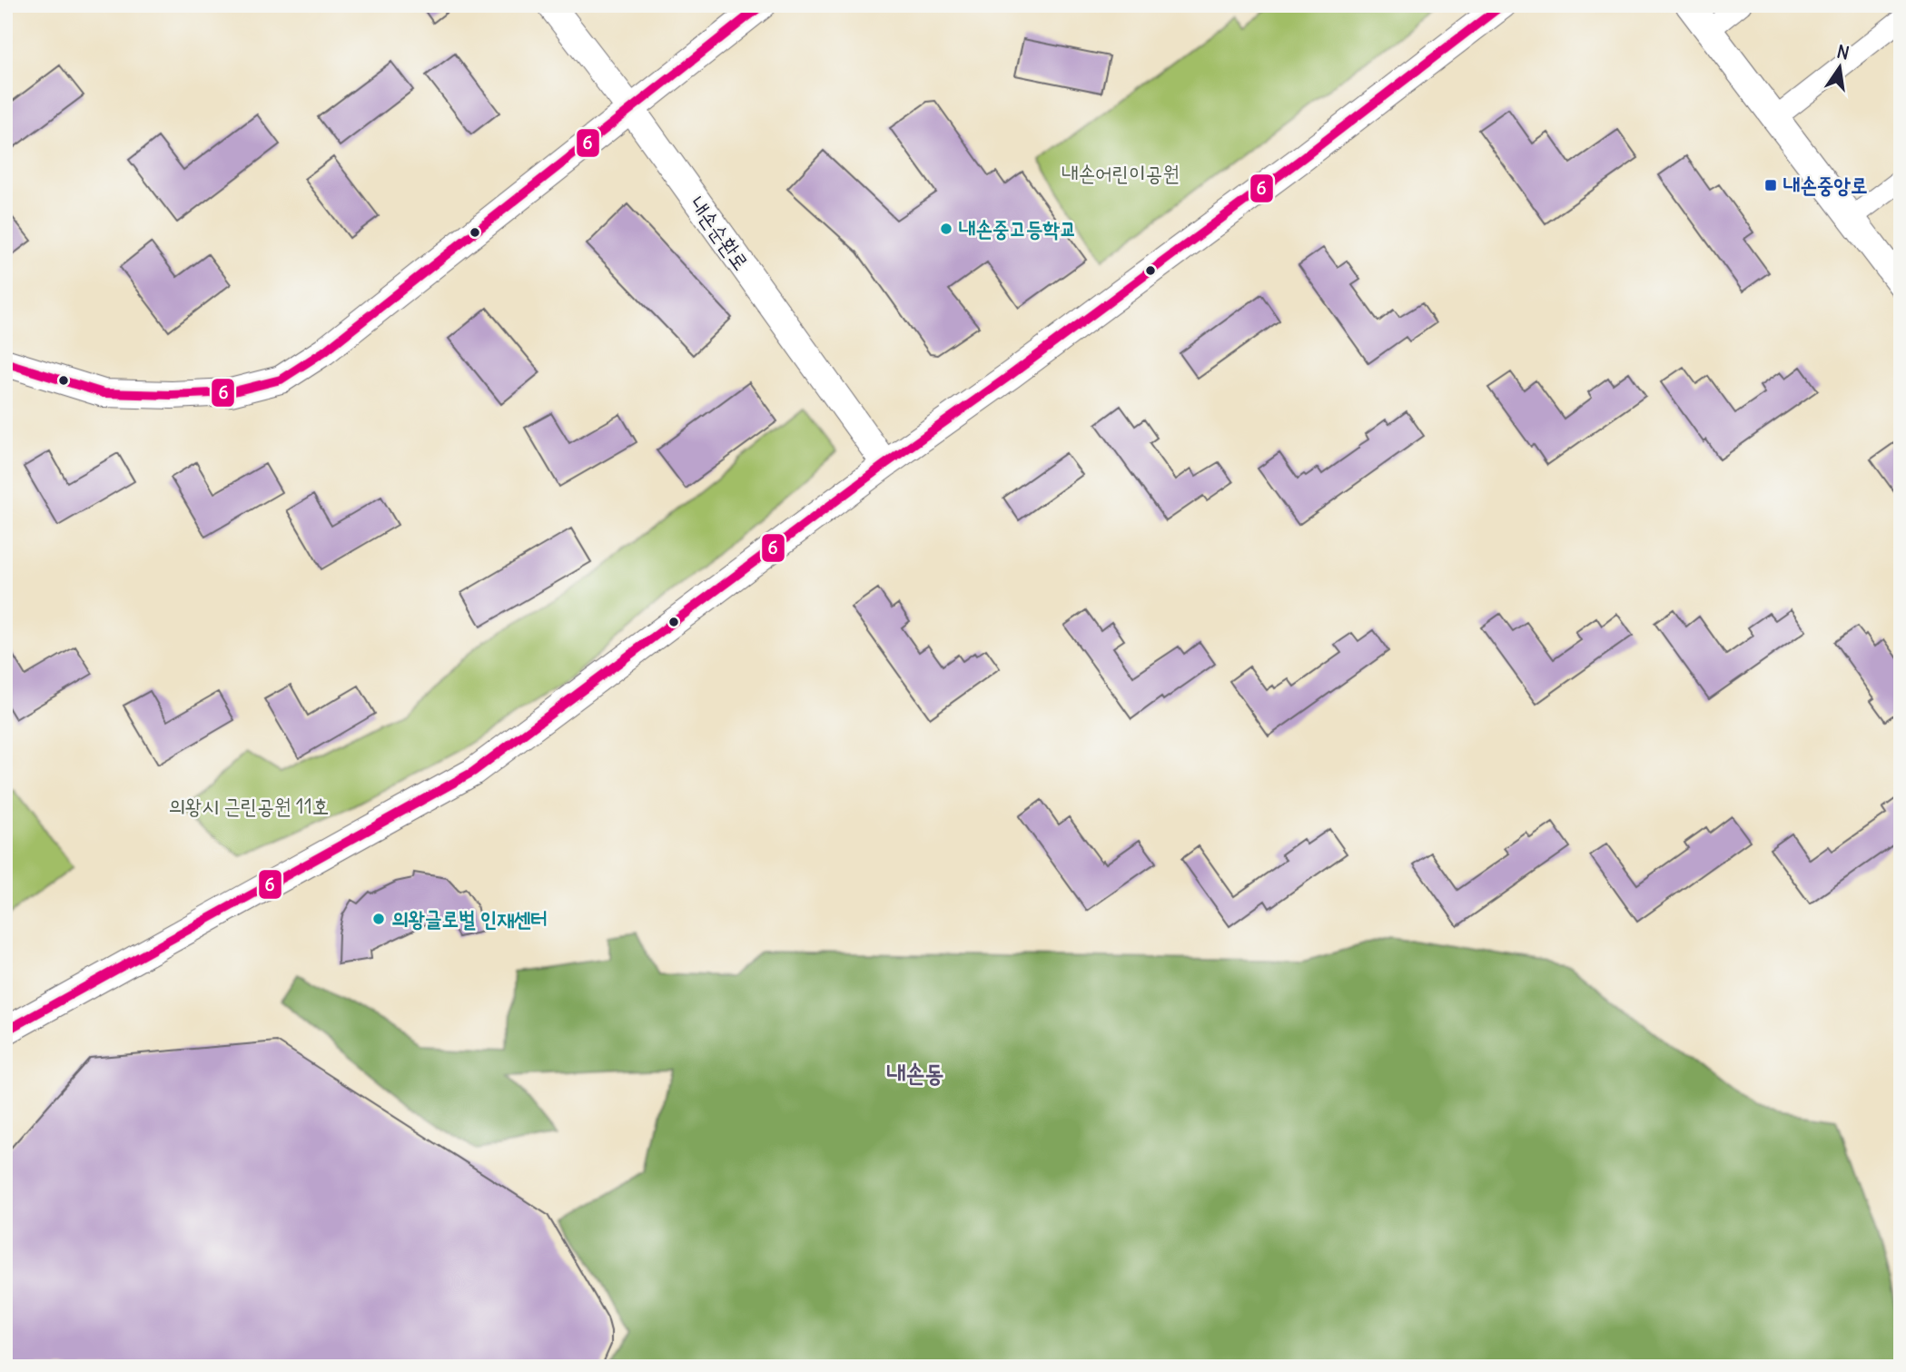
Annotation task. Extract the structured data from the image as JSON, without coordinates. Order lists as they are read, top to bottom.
{
  "streets": {
    "street": ["내손순환로"]
  },
  "districts": ["내손동"],
  "parks": ["내손어린이공원", "의왕시 근린공원 11호"],
  "places": {
    "transit": ["내손중앙로"],
    "other": ["내손중고등학교", "의왕글로벌 인재센터"]
  },
  "lines": ["transit line 6"],
  "north": "top"
}
